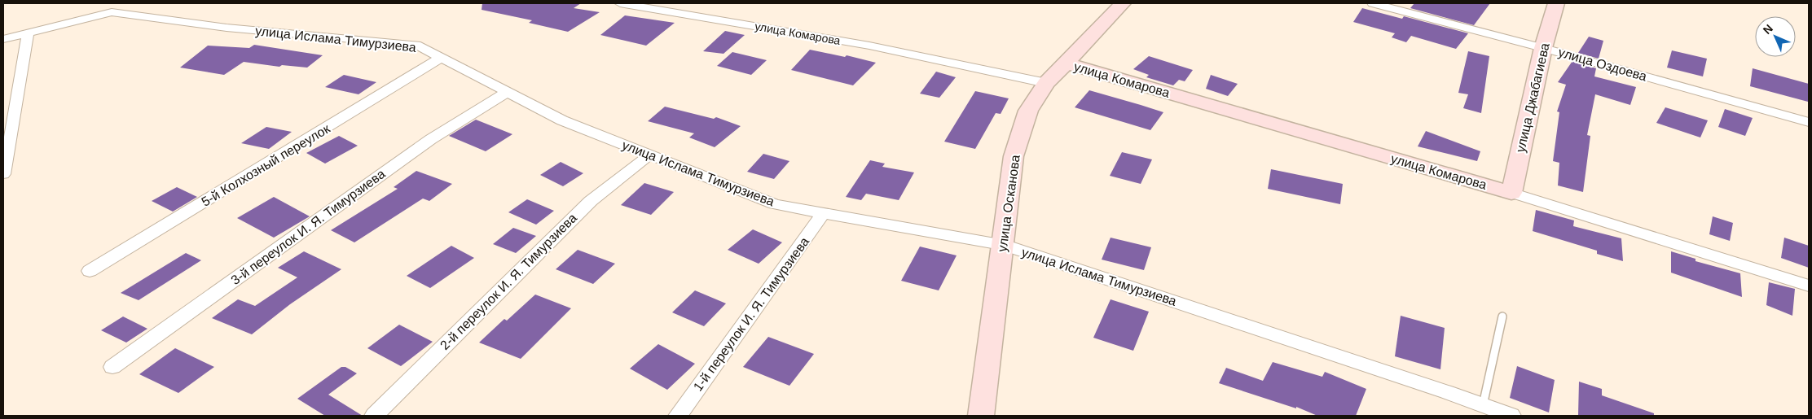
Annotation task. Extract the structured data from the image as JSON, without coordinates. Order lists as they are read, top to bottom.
{
  "streets": {
    "main road": ["улица Комарова", "улица Джабагиева", "улица Осканова"],
    "street": [
      "улица Ислама Тимурзиева",
      "улица Оздоева",
      "5-й Колхозный переулок",
      "3-й переулок И. Я. Тимурзиева",
      "2-й переулок И. Я. Тимурзиева",
      "1-й переулок И. Я. Тимурзиева"
    ]
  },
  "crossings": [
    ["улица Комарова", "улица Джабагиева"],
    ["улица Комарова", "улица Осканова"],
    ["улица Ислама Тимурзиева", "5-й Колхозный переулок"],
    ["улица Ислама Тимурзиева", "улица Осканова"],
    ["улица Ислама Тимурзиева", "3-й переулок И. Я. Тимурзиева"],
    ["улица Ислама Тимурзиева", "2-й переулок И. Я. Тимурзиева"],
    ["улица Ислама Тимурзиева", "1-й переулок И. Я. Тимурзиева"],
    ["улица Оздоева", "улица Джабагиева"]
  ],
  "north": "top left"
}
